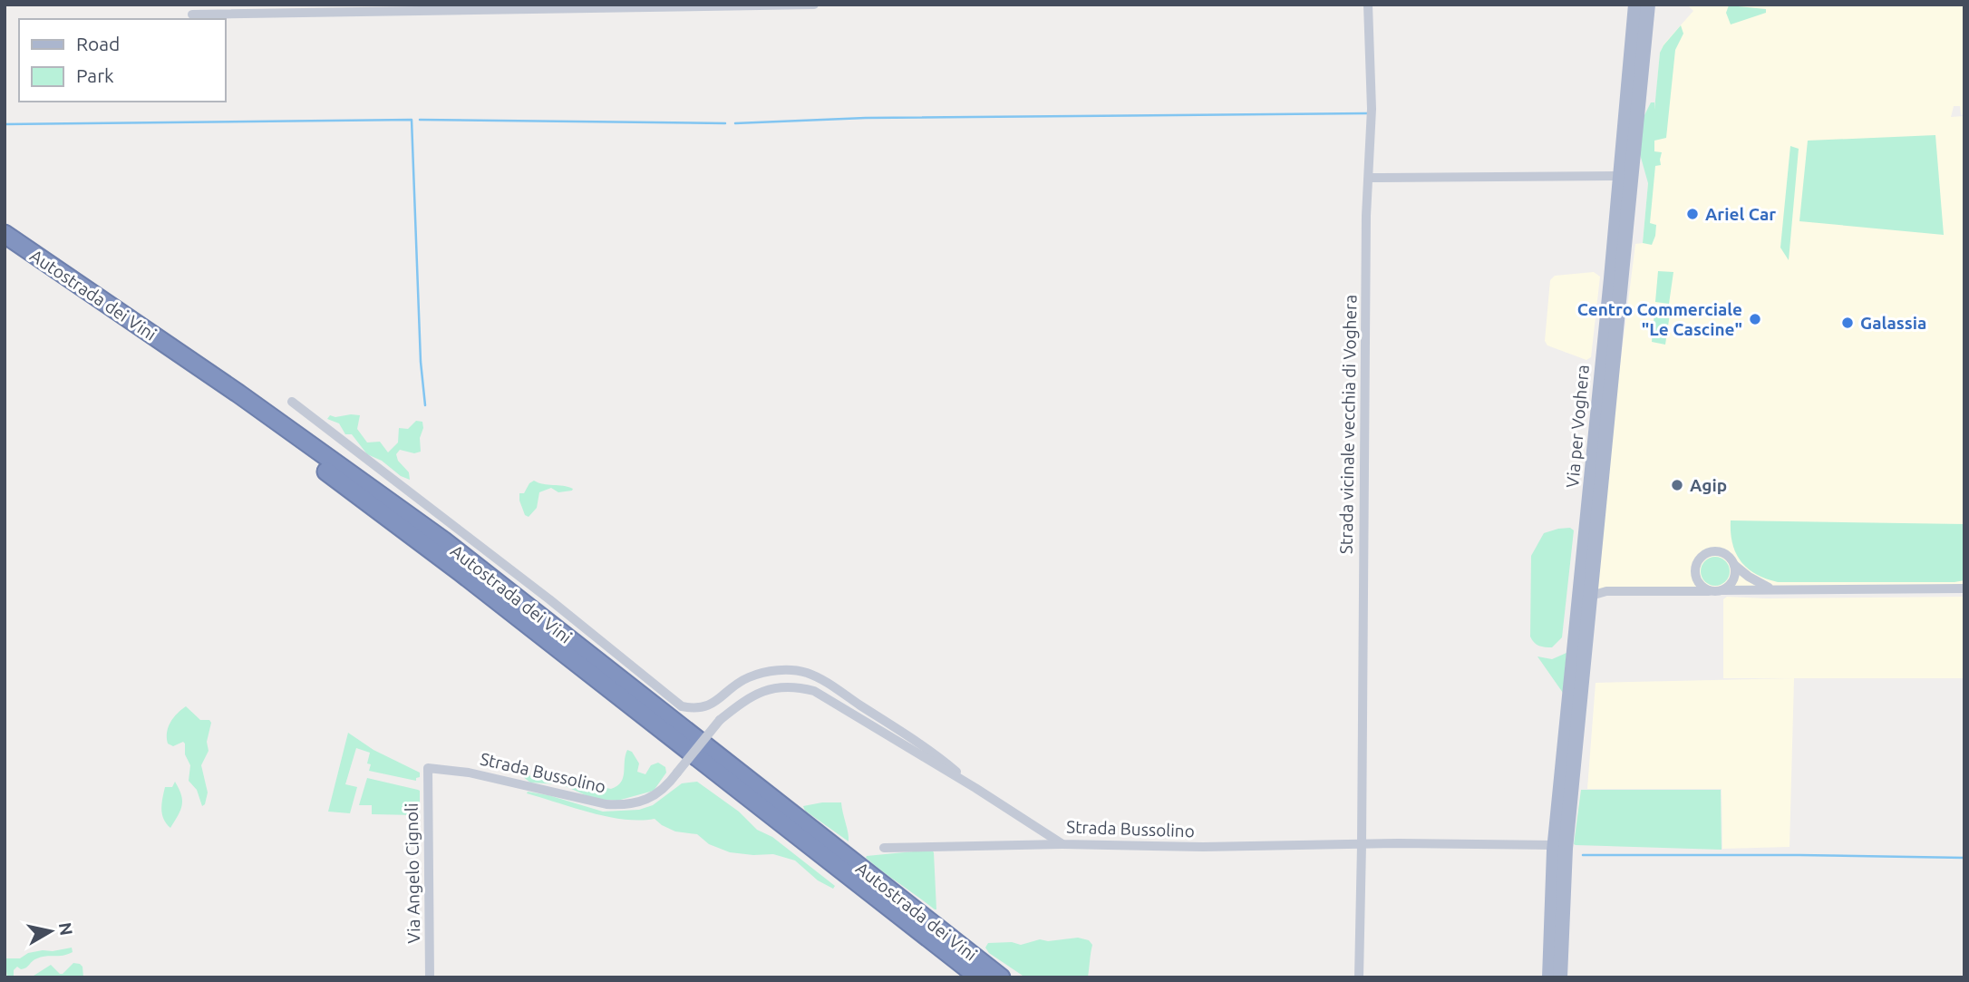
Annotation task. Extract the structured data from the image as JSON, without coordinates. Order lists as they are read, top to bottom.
{
  "streets": {
    "highway": ["Autostrada dei Vini"],
    "main road": ["Via per Voghera"],
    "street": ["Strada vicinale vecchia di Voghera", "Strada Bussolino", "Via Angelo Cignoli"]
  },
  "crossings": [
    ["Strada vicinale vecchia di Voghera", "Strada Bussolino"],
    ["Via per Voghera", "Strada Bussolino"],
    ["Strada Bussolino", "Via Angelo Cignoli"]
  ],
  "places": [
    "Ariel Car",
    "Centro Commerciale \"Le Cascine\"",
    "Galassia",
    "Agip"
  ],
  "legend": ["Road", "Park"],
  "north": "right"
}
